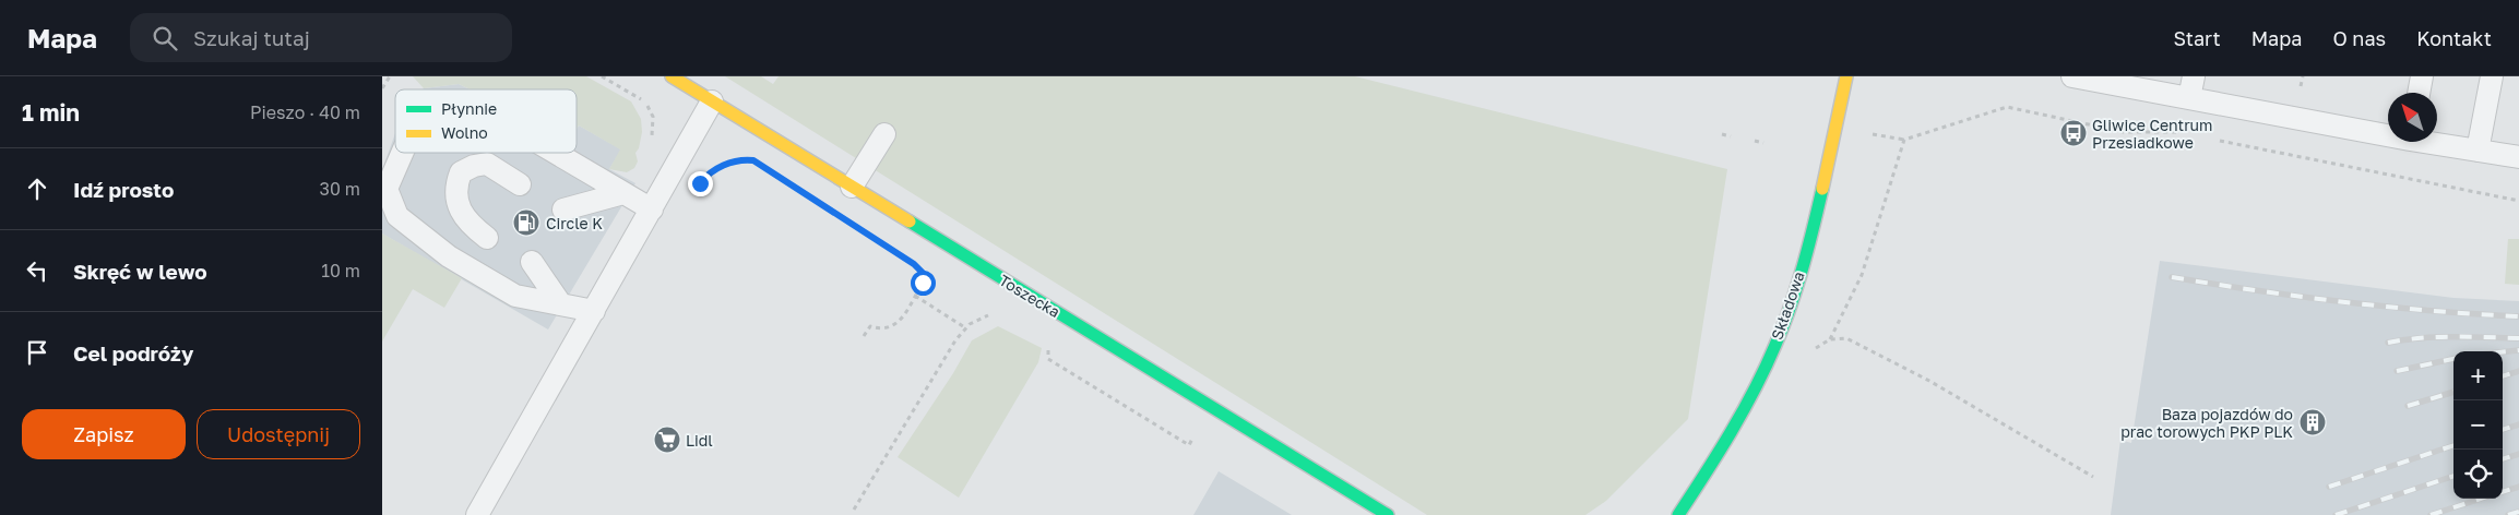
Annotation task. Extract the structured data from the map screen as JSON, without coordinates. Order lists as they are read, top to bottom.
{
  "streets": {
    "street": ["Toszecka", "Składowa"]
  },
  "places": {
    "bus stop": ["Gliwice Centrum Przesiadkowe"],
    "fuel station": ["Circle K"],
    "building": ["Baza pojazdów do prac torowych PKP PLK"],
    "supermarket": ["Lidl"]
  },
  "legend": ["Płynnie", "Wolno"],
  "north": "top left",
  "page": {
    "header": "Mapa",
    "search": "Szukaj tutaj",
    "nav": [
      "Start",
      "Mapa",
      "O nas",
      "Kontakt"
    ],
    "heading": ["1 min", "Pieszo · 40 m"],
    "list": [
      ["Idź prosto", "30 m"],
      ["Skręć w lewo", "10 m"],
      "Cel podróży"
    ],
    "map_buttons": ["+", "−"],
    "buttons": ["Zapisz", "Udostępnij"]
  }
}
